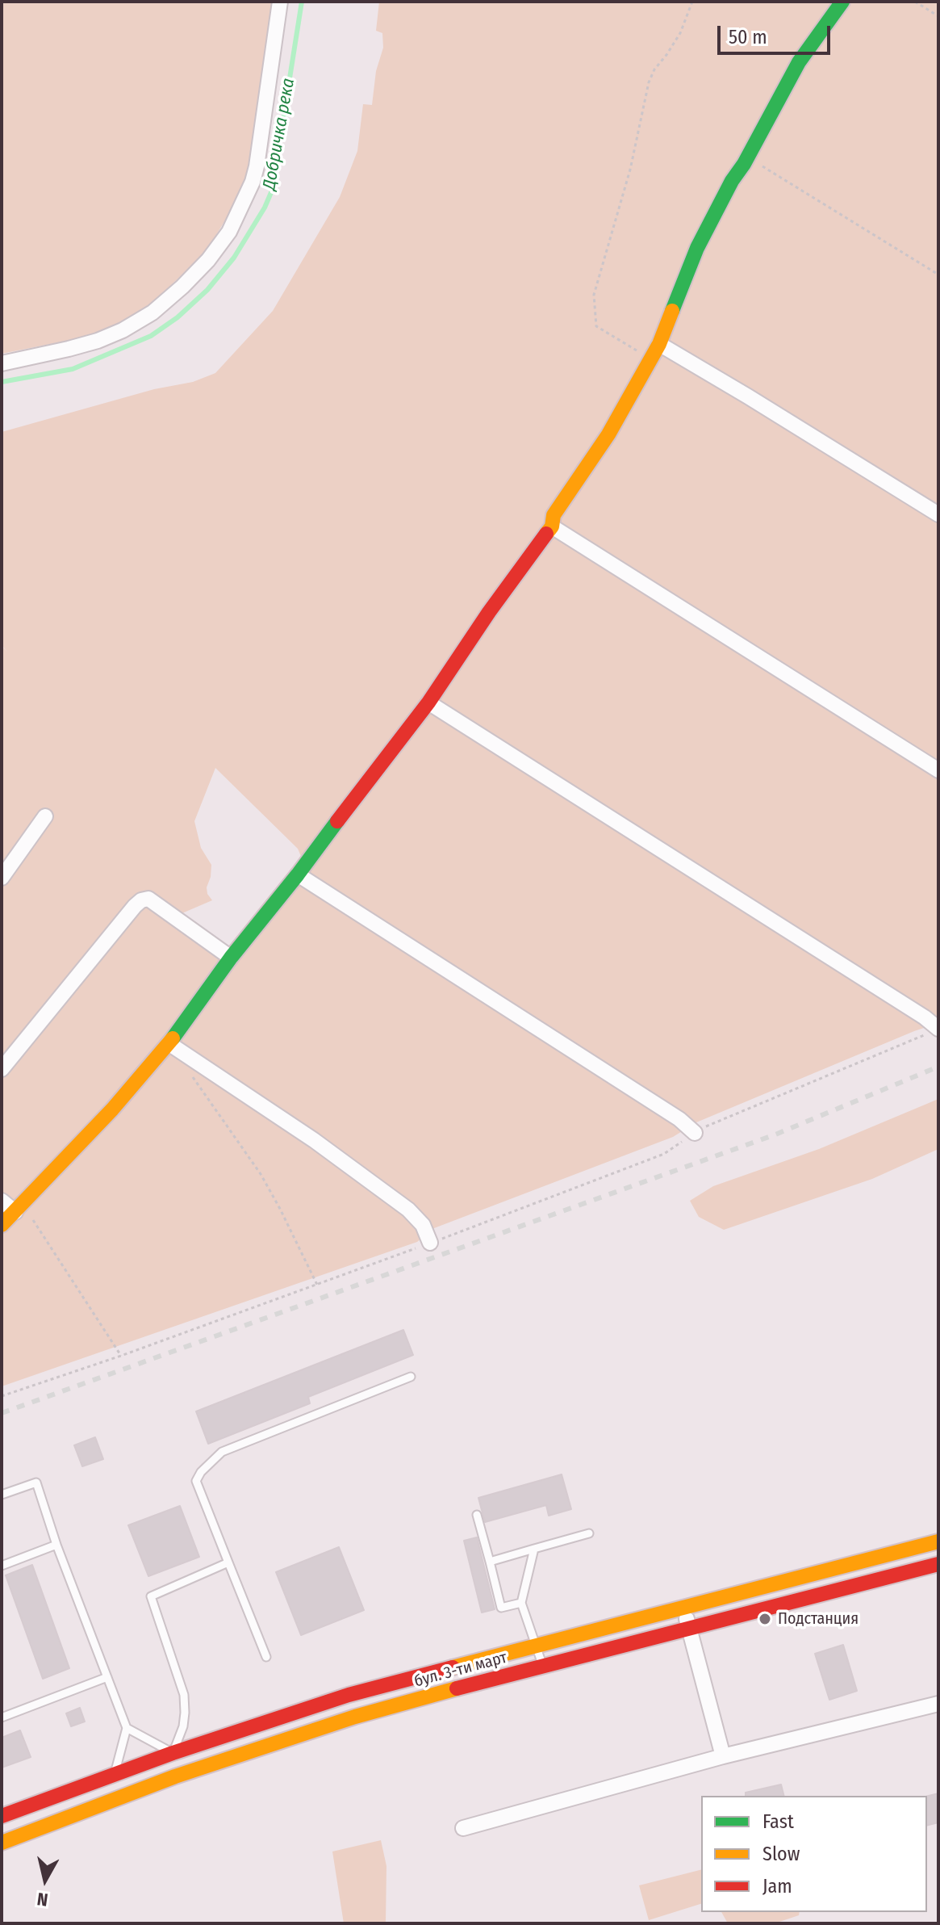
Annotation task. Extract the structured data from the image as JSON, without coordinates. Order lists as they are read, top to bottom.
{
  "streets": {
    "main road": ["бул. 3-ти март"]
  },
  "water": ["Добричка река"],
  "places": ["Подстанция"],
  "legend": ["Fast", "Slow", "Jam"],
  "scale_bar": "50 m",
  "north": "bottom"
}
